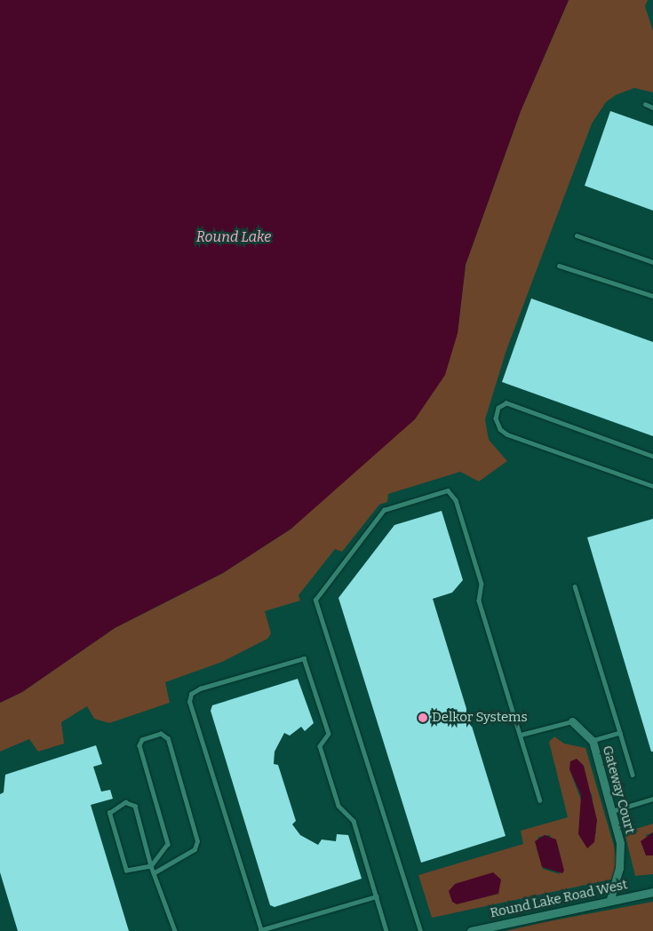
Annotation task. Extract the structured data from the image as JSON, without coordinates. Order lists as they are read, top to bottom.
{
  "streets": {
    "street": ["Gateway Court", "Round Lake Road West"]
  },
  "crossings": [
    ["Gateway Court", "Round Lake Road West"]
  ],
  "water": ["Round Lake"],
  "places": ["Delkor Systems"]
}
